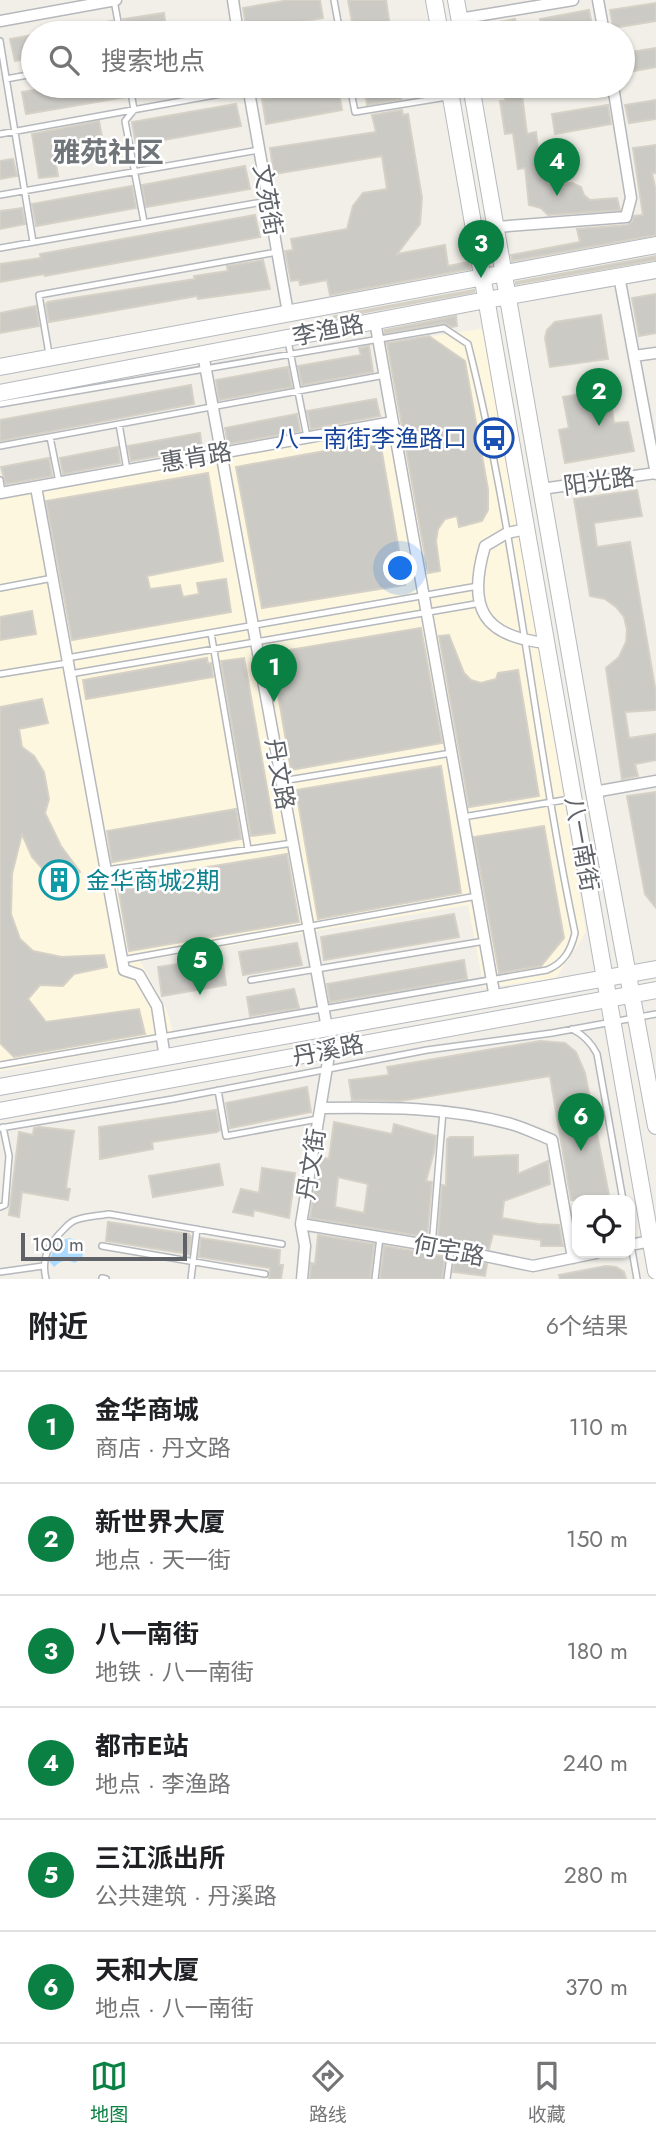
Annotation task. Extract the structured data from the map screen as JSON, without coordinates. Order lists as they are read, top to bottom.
{
  "streets": {
    "main road": ["李渔路", "八一南街", "丹溪路"],
    "street": [
      "文苑街",
      "惠肯路",
      "阳光路",
      "丹文路",
      "丹文街",
      "何宅路"
    ]
  },
  "crossings": [
    ["文苑街", "李渔路"],
    ["李渔路", "丹文路"],
    ["李渔路", "八一南街"],
    ["惠肯路", "丹文路"],
    ["阳光路", "八一南街"],
    ["丹文路", "丹溪路"],
    ["八一南街", "丹溪路"],
    ["丹溪路", "丹文街"],
    ["丹文街", "何宅路"]
  ],
  "districts": ["雅苑社区"],
  "places": {
    "bus stop": ["八一南街李渔路口"],
    "building": ["金华商城2期"]
  },
  "scale_bar": "100 m",
  "page": {
    "search": "搜索地点",
    "pins": [
      "4",
      "3",
      "2",
      "1",
      "5",
      "6"
    ],
    "scale": "100 m",
    "heading": ["附近", "6个结果"],
    "list": [
      {
        "mark": "1",
        "name": "金华商城",
        "note": "商店 · 丹文路",
        "value": "110 m"
      },
      {
        "mark": "2",
        "name": "新世界大厦",
        "note": "地点 · 天一街",
        "value": "150 m"
      },
      {
        "mark": "3",
        "name": "八一南街",
        "note": "地铁 · 八一南街",
        "value": "180 m"
      },
      {
        "mark": "4",
        "name": "都市E站",
        "note": "地点 · 李渔路",
        "value": "240 m"
      },
      {
        "mark": "5",
        "name": "三江派出所",
        "note": "公共建筑 · 丹溪路",
        "value": "280 m"
      },
      {
        "mark": "6",
        "name": "天和大厦",
        "note": "地点 · 八一南街",
        "value": "370 m"
      }
    ],
    "nav": ["地图", "路线", "收藏"]
  }
}
